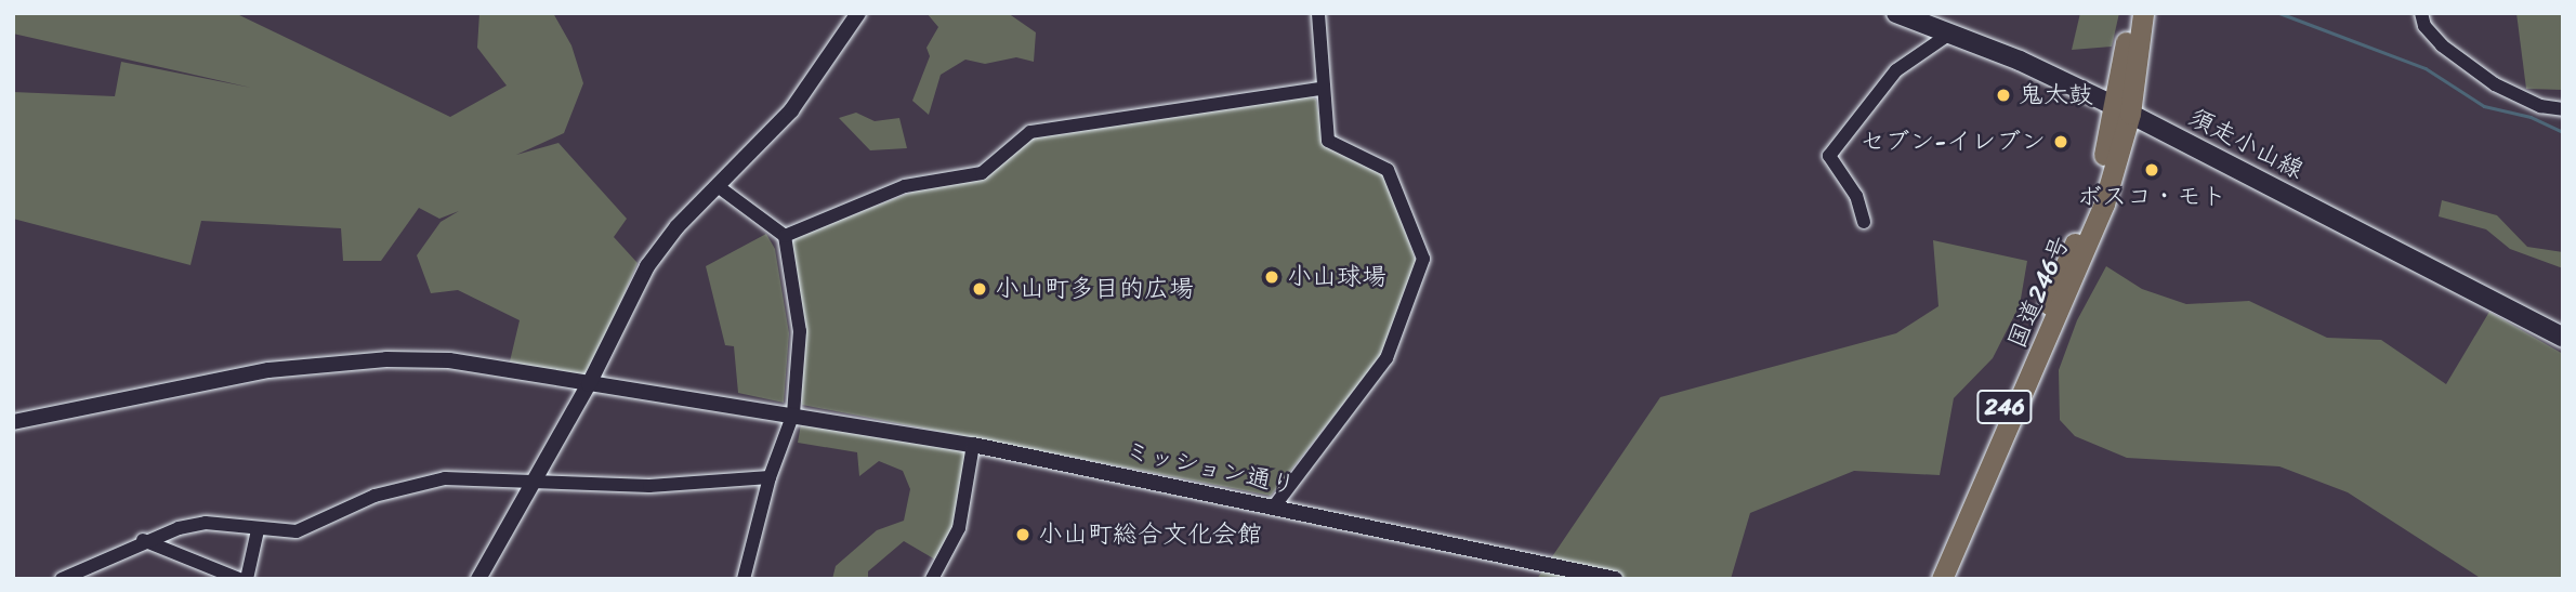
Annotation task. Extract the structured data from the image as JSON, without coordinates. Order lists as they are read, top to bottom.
{
  "streets": {
    "highway": ["国道246号", "246"],
    "main road": ["須走小山線"],
    "street": ["ミッション通り"]
  },
  "crossings": [
    ["須走小山線", "国道246号"]
  ],
  "places": [
    "鬼太鼓",
    "セブン-イレブン",
    "ボスコ・モト",
    "小山球場",
    "小山町多目的広場",
    "小山町総合文化会館"
  ]
}
